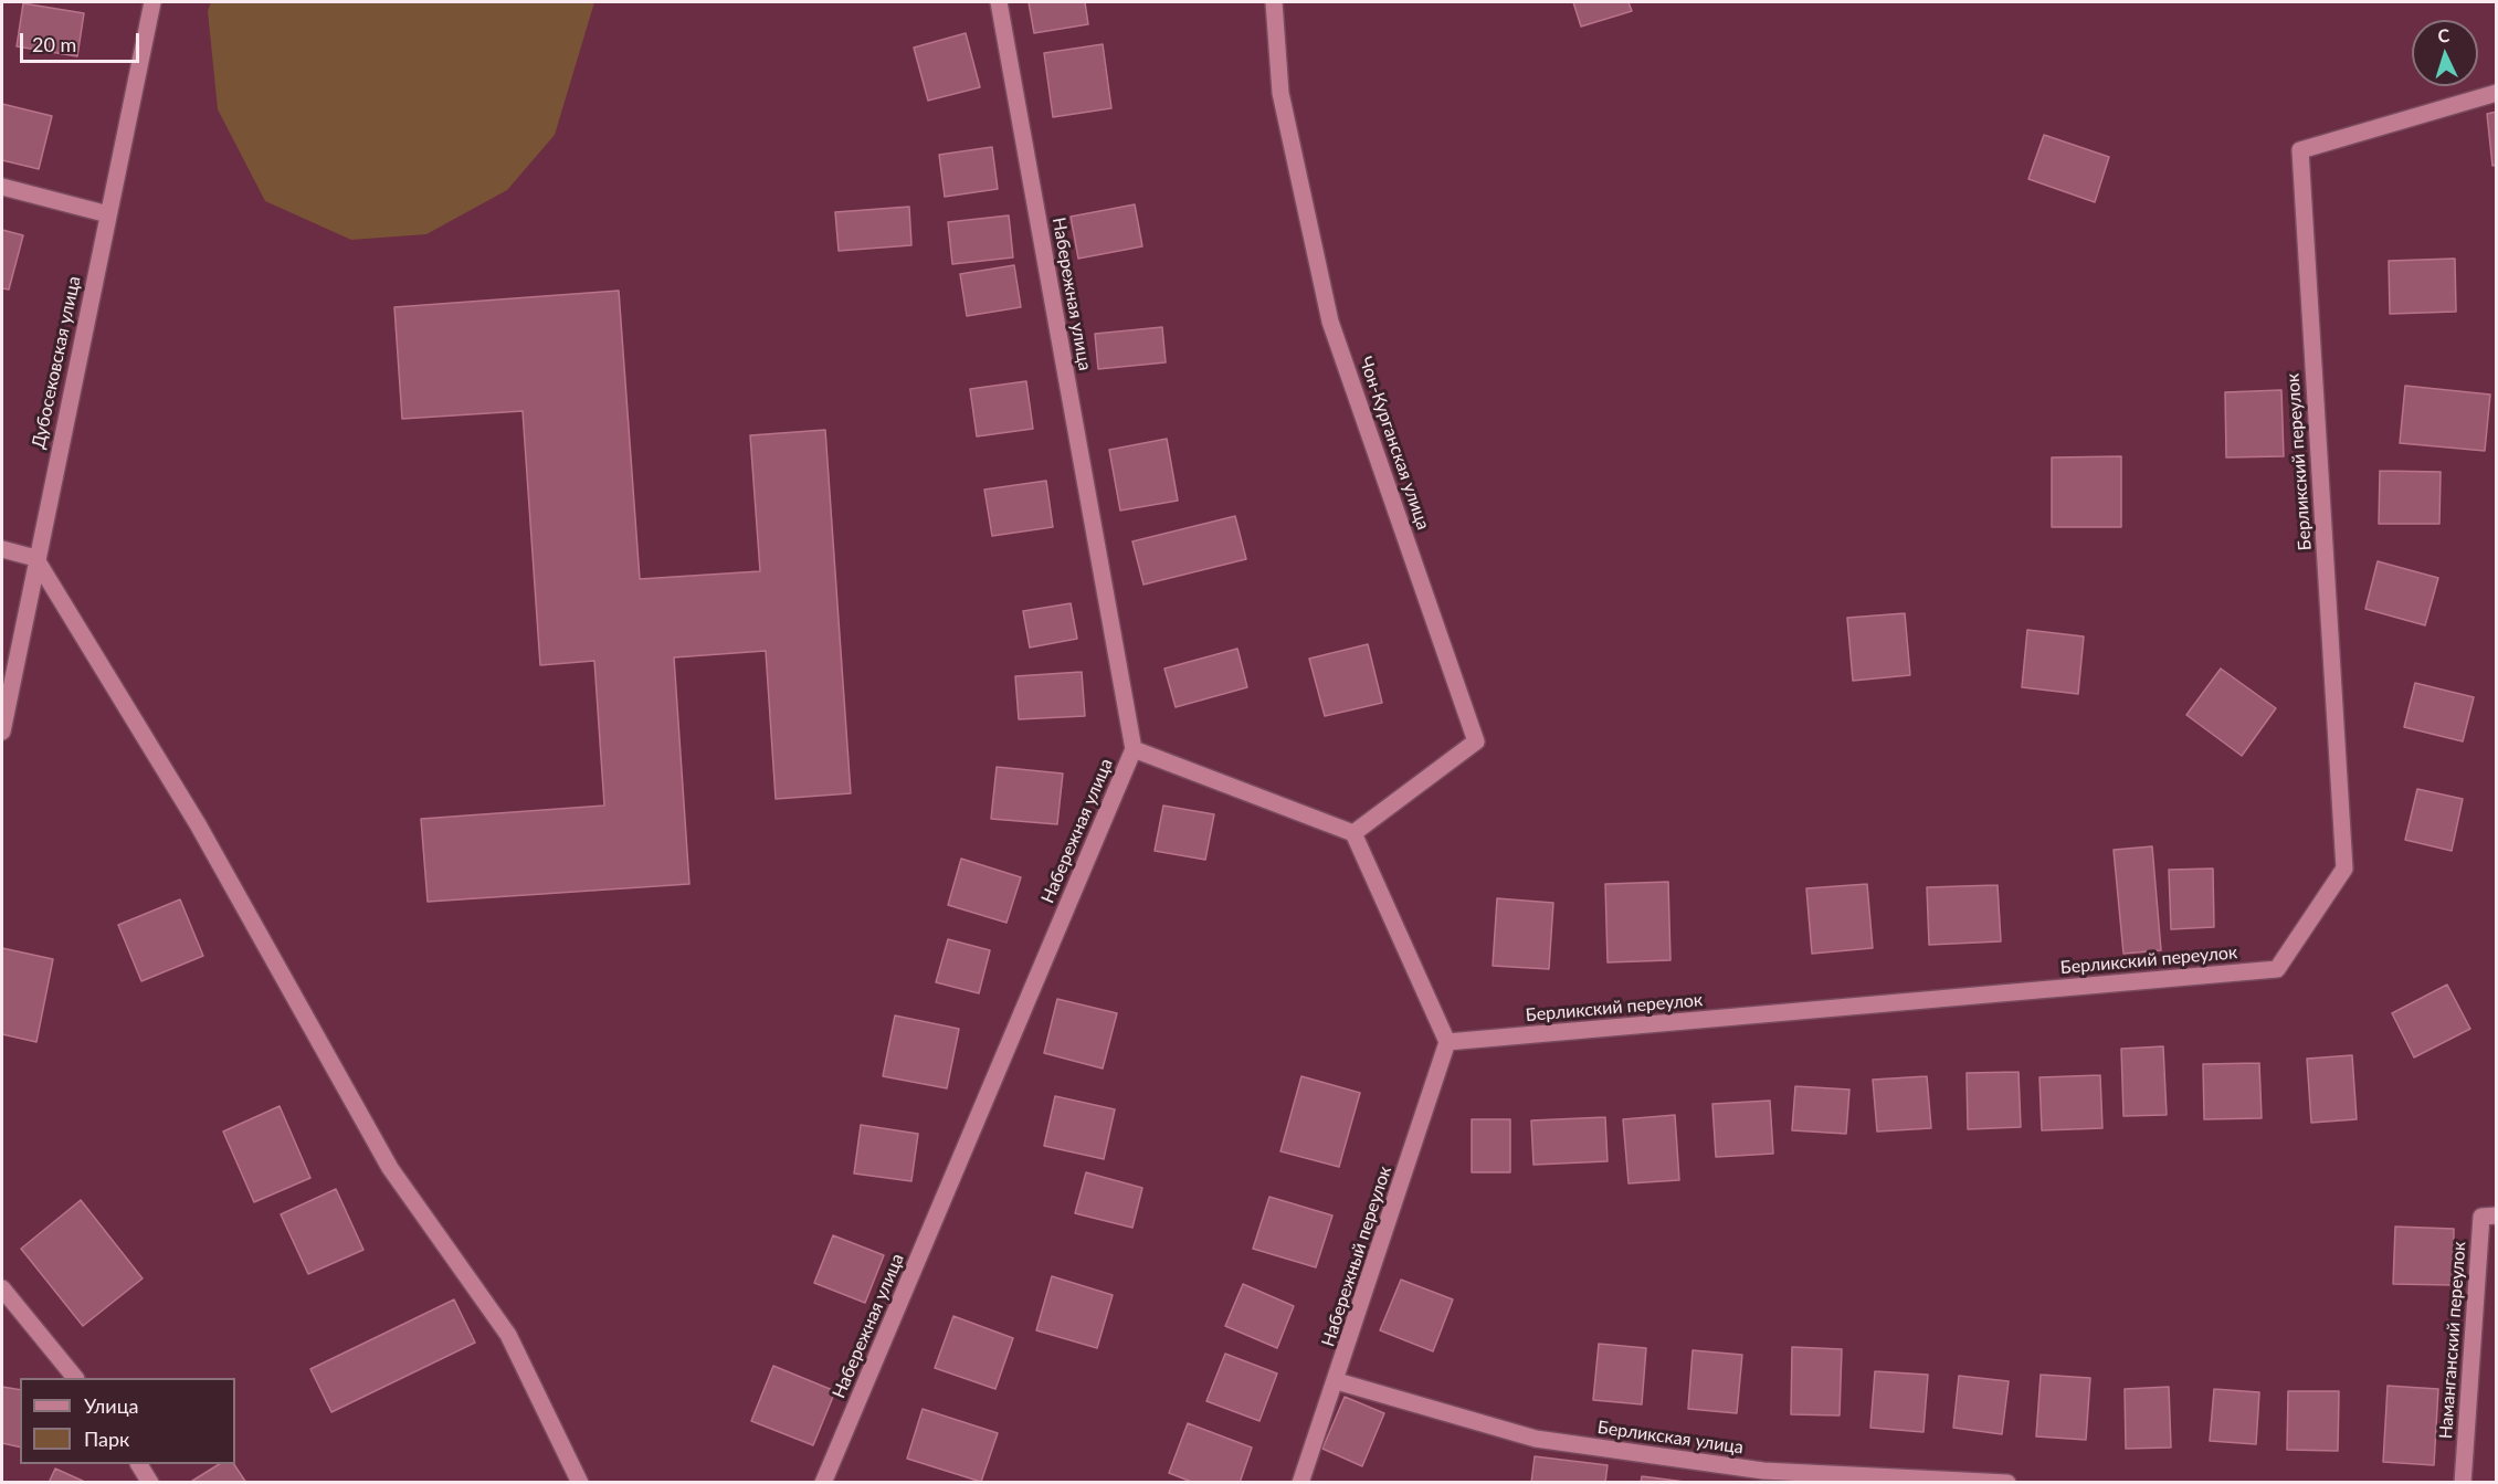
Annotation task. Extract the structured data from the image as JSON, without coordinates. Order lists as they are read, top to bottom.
{
  "streets": {
    "street": [
      "Набережная улица",
      "Дубосековская улица",
      "Чон-Курганская улица",
      "Берликский переулок",
      "Набережный переулок",
      "Наманганский переулок",
      "Берликская улица"
    ]
  },
  "crossings": [
    ["Берликский переулок", "Набережный переулок"],
    ["Набережный переулок", "Берликская улица"]
  ],
  "legend": ["Улица", "Парк"],
  "scale_bar": "20 m",
  "north": "top"
}
